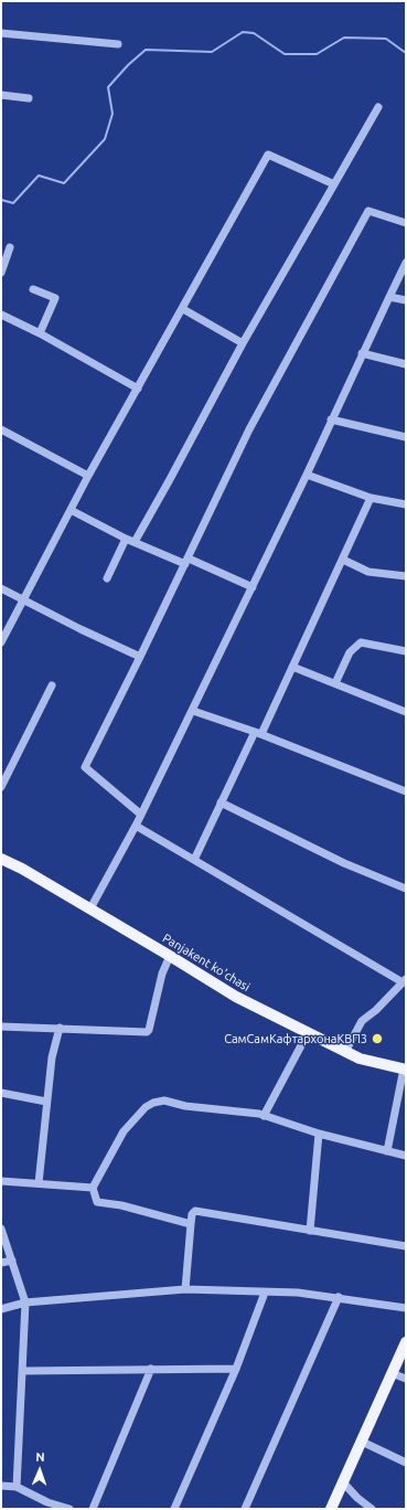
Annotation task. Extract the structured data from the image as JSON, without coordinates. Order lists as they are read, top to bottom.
{
  "streets": {
    "main road": ["Panjakent ko'chasi"]
  },
  "places": ["СамСамКафтархонаКВП3"],
  "north": "top"
}
